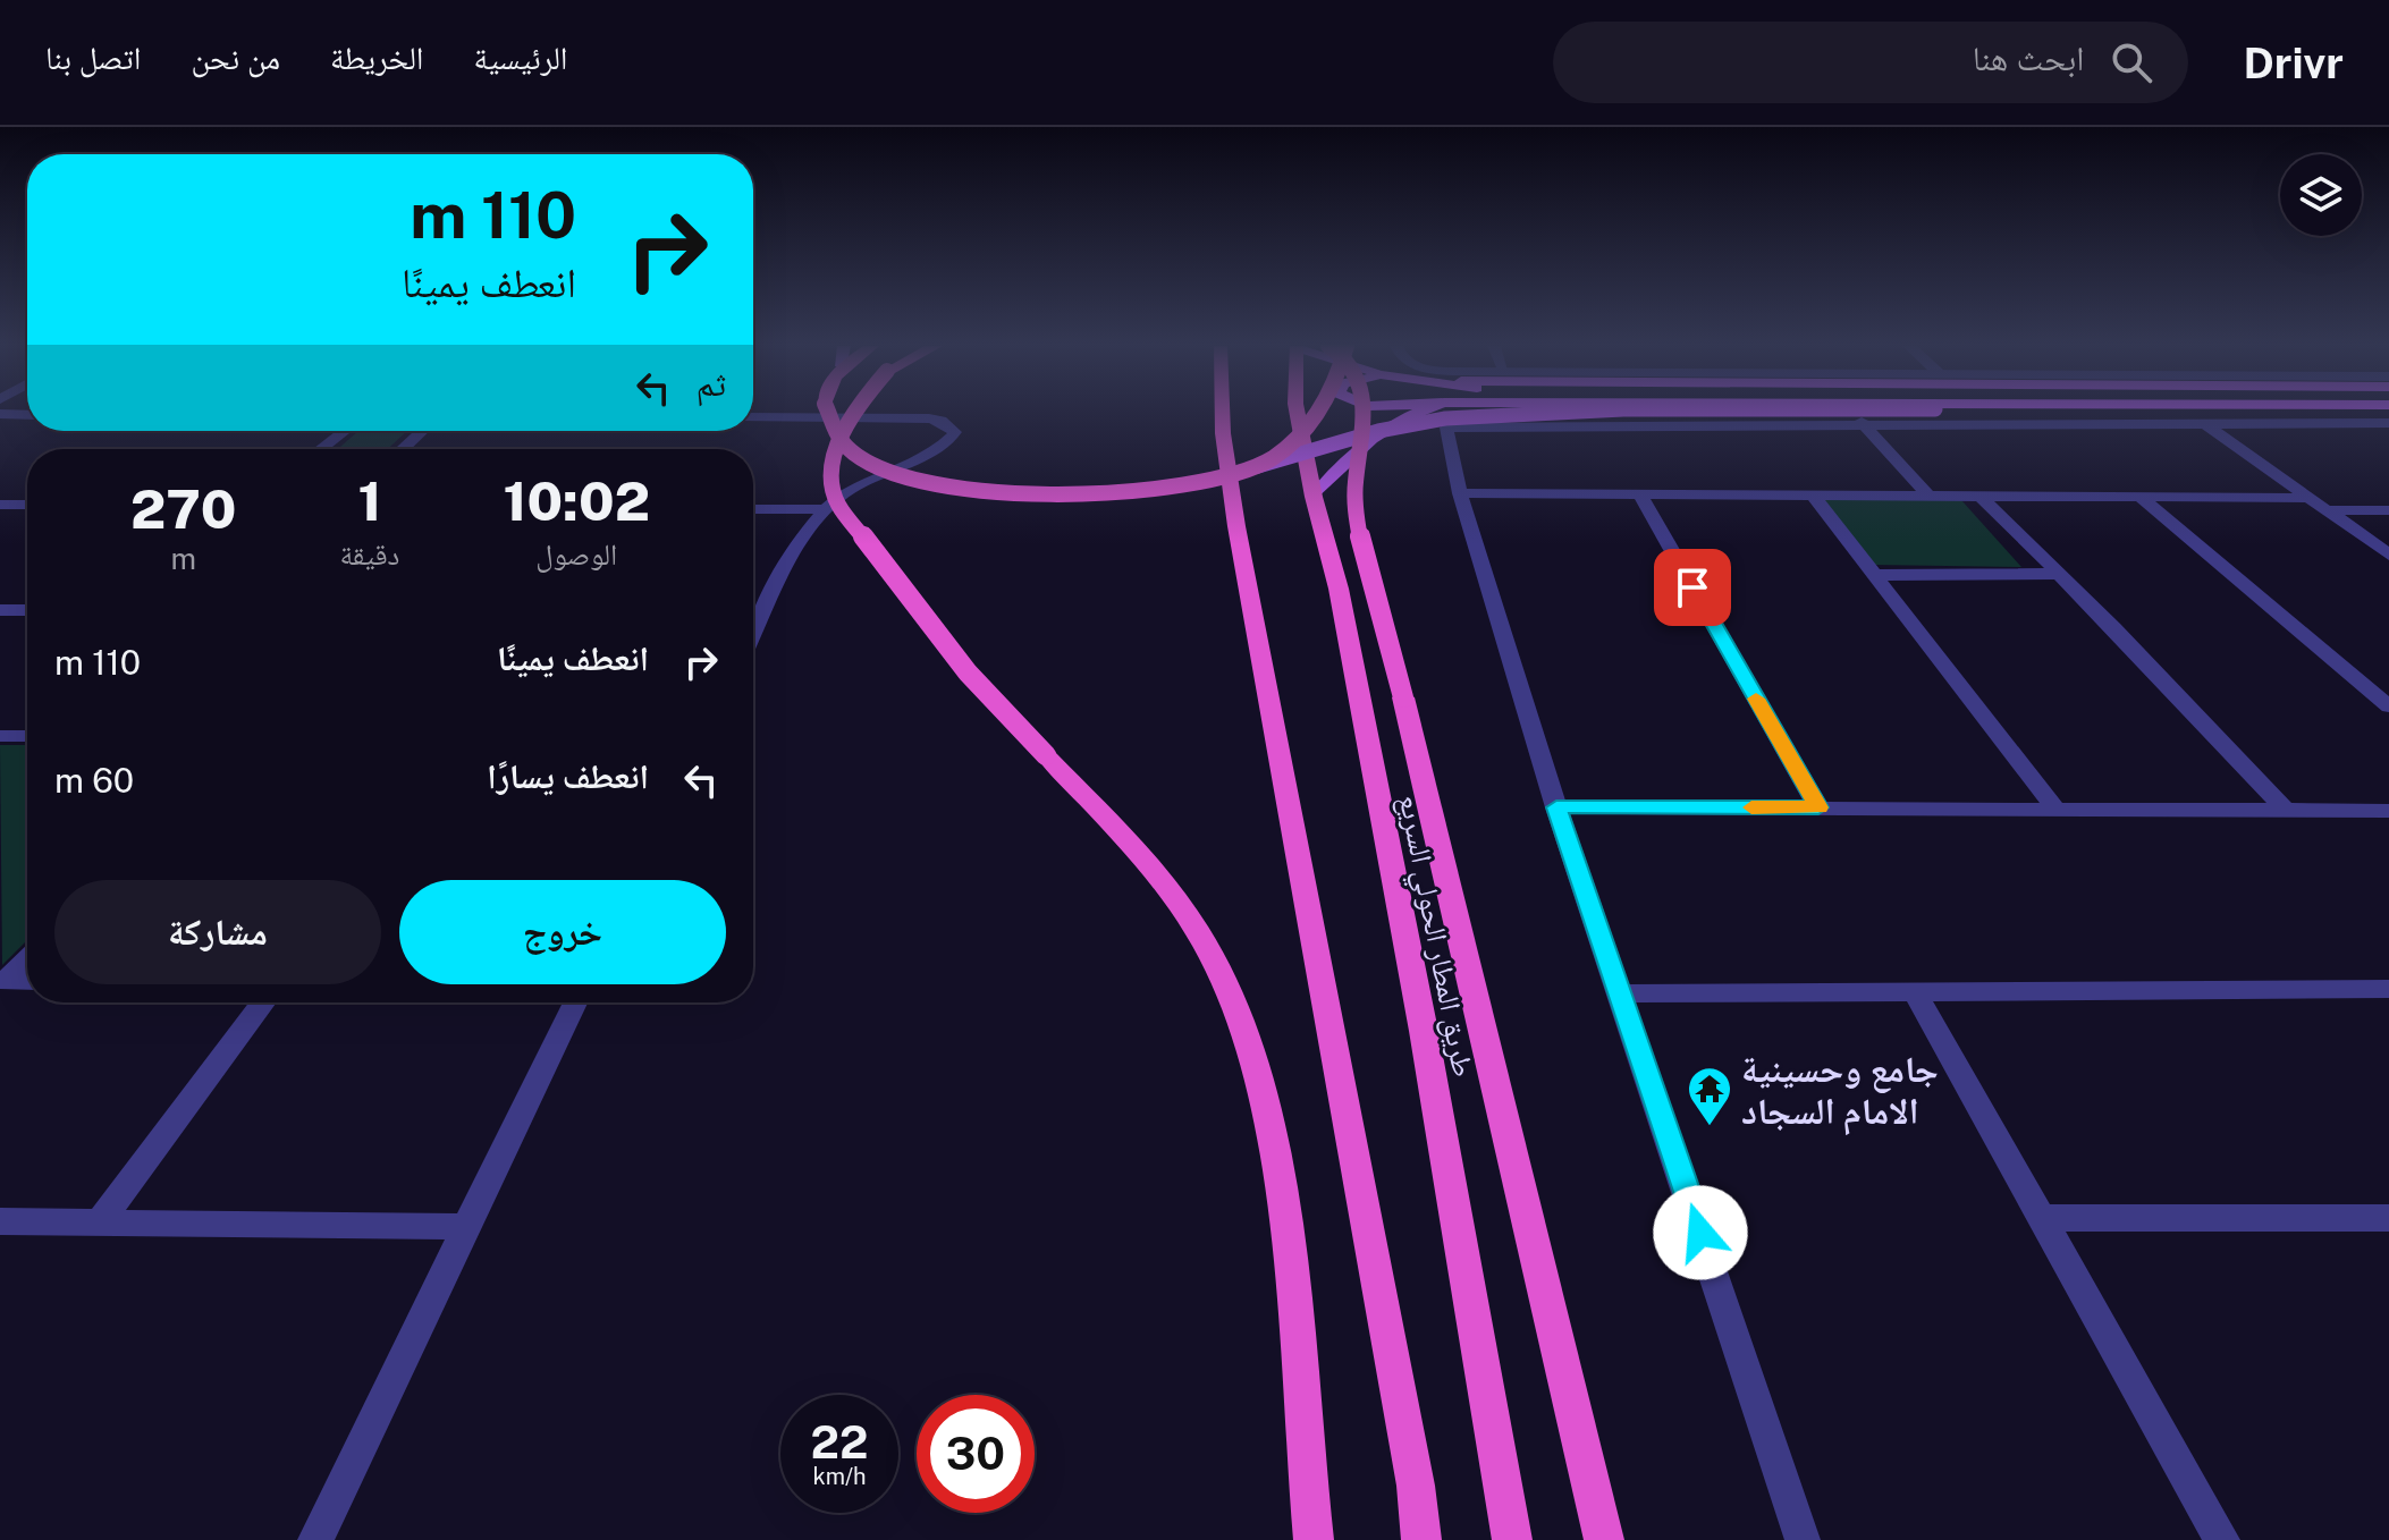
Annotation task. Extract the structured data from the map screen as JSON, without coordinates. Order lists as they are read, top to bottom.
{
  "streets": {
    "highway": ["طريق المطار الحولي السريع"]
  },
  "places": {
    "temple": ["جامع وحسينية الامام السجاد"]
  },
  "page": {
    "header": "Drivr",
    "search": "ابحث هنا",
    "nav": [
      "الرئيسية",
      "الخريطة",
      "من نحن",
      "اتصل بنا"
    ],
    "turn": ["110 m", "انعطف يمينًا"],
    "then": "ثم",
    "eta": [
      "10:02",
      "الوصول",
      "1",
      "دقيقة",
      "270",
      "m"
    ],
    "list": [
      {
        "name": "انعطف يمينًا",
        "value": "110 m"
      },
      {
        "name": "انعطف يسارًا",
        "value": "60 m"
      }
    ],
    "buttons": ["خروج", "مشاركة"],
    "speed": "22 km/h",
    "limit": "30"
  }
}
